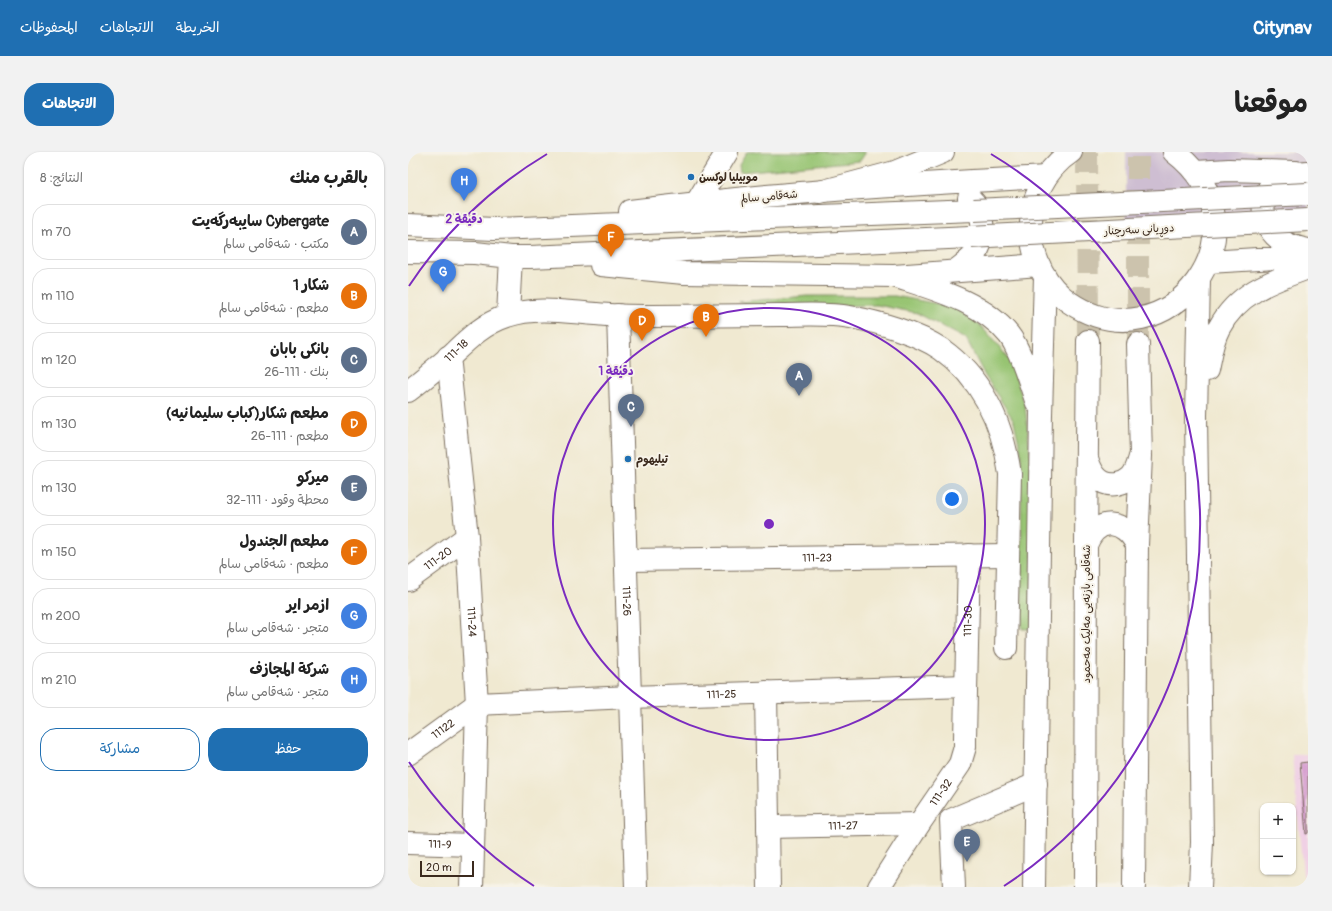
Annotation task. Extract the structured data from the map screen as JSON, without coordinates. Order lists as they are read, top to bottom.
{
  "streets": {
    "main road": [
      "شەقامی سالم",
      "دوڕیانی سەرچنار",
      "111-18",
      "111-23",
      "111-20",
      "111-26",
      "شەقامی بازنەیی مەلیک مەحمود",
      "111-30",
      "111-24",
      "111-25",
      "11122",
      "111-32",
      "111-27",
      "111-9"
    ]
  },
  "crossings": [
    ["111-18", "111-23"],
    ["111-18", "111-26"],
    ["111-18", "111-24"],
    ["111-23", "111-26"],
    ["111-23", "111-30"],
    ["111-20", "111-24"],
    ["111-26", "111-25"],
    ["111-30", "111-25"],
    ["111-30", "111-32"],
    ["111-24", "111-25"],
    ["111-24", "11122"],
    ["111-24", "111-9"],
    ["111-25", "11122"],
    ["111-25", "111-32"],
    ["111-32", "111-27"]
  ],
  "places": ["موبیلیا لوکسن", "تيليهوم"],
  "scale_bar": "20 m",
  "page": {
    "header": "Citynav",
    "nav": ["الخريطة", "الاتجاهات", "المحفوظات"],
    "title": "موقعنا",
    "buttons": [
      "الاتجاهات",
      ["حفظ", "مشاركة"]
    ],
    "heading": ["بالقرب منك", "النتائج: 8"],
    "pins": [
      "H",
      "F",
      "G",
      "B",
      "D",
      "A",
      "C",
      "E"
    ],
    "list": [
      {
        "mark": "A",
        "name": "Cybergate سایبەرگەیت",
        "note": "مكتب · شەقامی سالم",
        "value": "70 m"
      },
      {
        "mark": "B",
        "name": "شكار 1",
        "note": "مطعم · شەقامی سالم",
        "value": "110 m"
      },
      {
        "mark": "C",
        "name": "بانکی بابان",
        "note": "بنك · 111-26",
        "value": "120 m"
      },
      {
        "mark": "D",
        "name": "مطعم شكار(كباب سليمانيه)",
        "note": "مطعم · 111-26",
        "value": "130 m"
      },
      {
        "mark": "E",
        "name": "میرکو",
        "note": "محطة وقود · 111-32",
        "value": "130 m"
      },
      {
        "mark": "F",
        "name": "مطعم الجندول",
        "note": "مطعم · شەقامی سالم",
        "value": "150 m"
      },
      {
        "mark": "G",
        "name": "ازمر اير",
        "note": "متجر · شەقامی سالم",
        "value": "200 m"
      },
      {
        "mark": "H",
        "name": "شرکة المجازف",
        "note": "متجر · شەقامی سالم",
        "value": "210 m"
      }
    ],
    "map_buttons": ["+", "−"],
    "scale": "20 m"
  },
  "rings": ["2 دقيقة", "1 دقيقة"]
}
